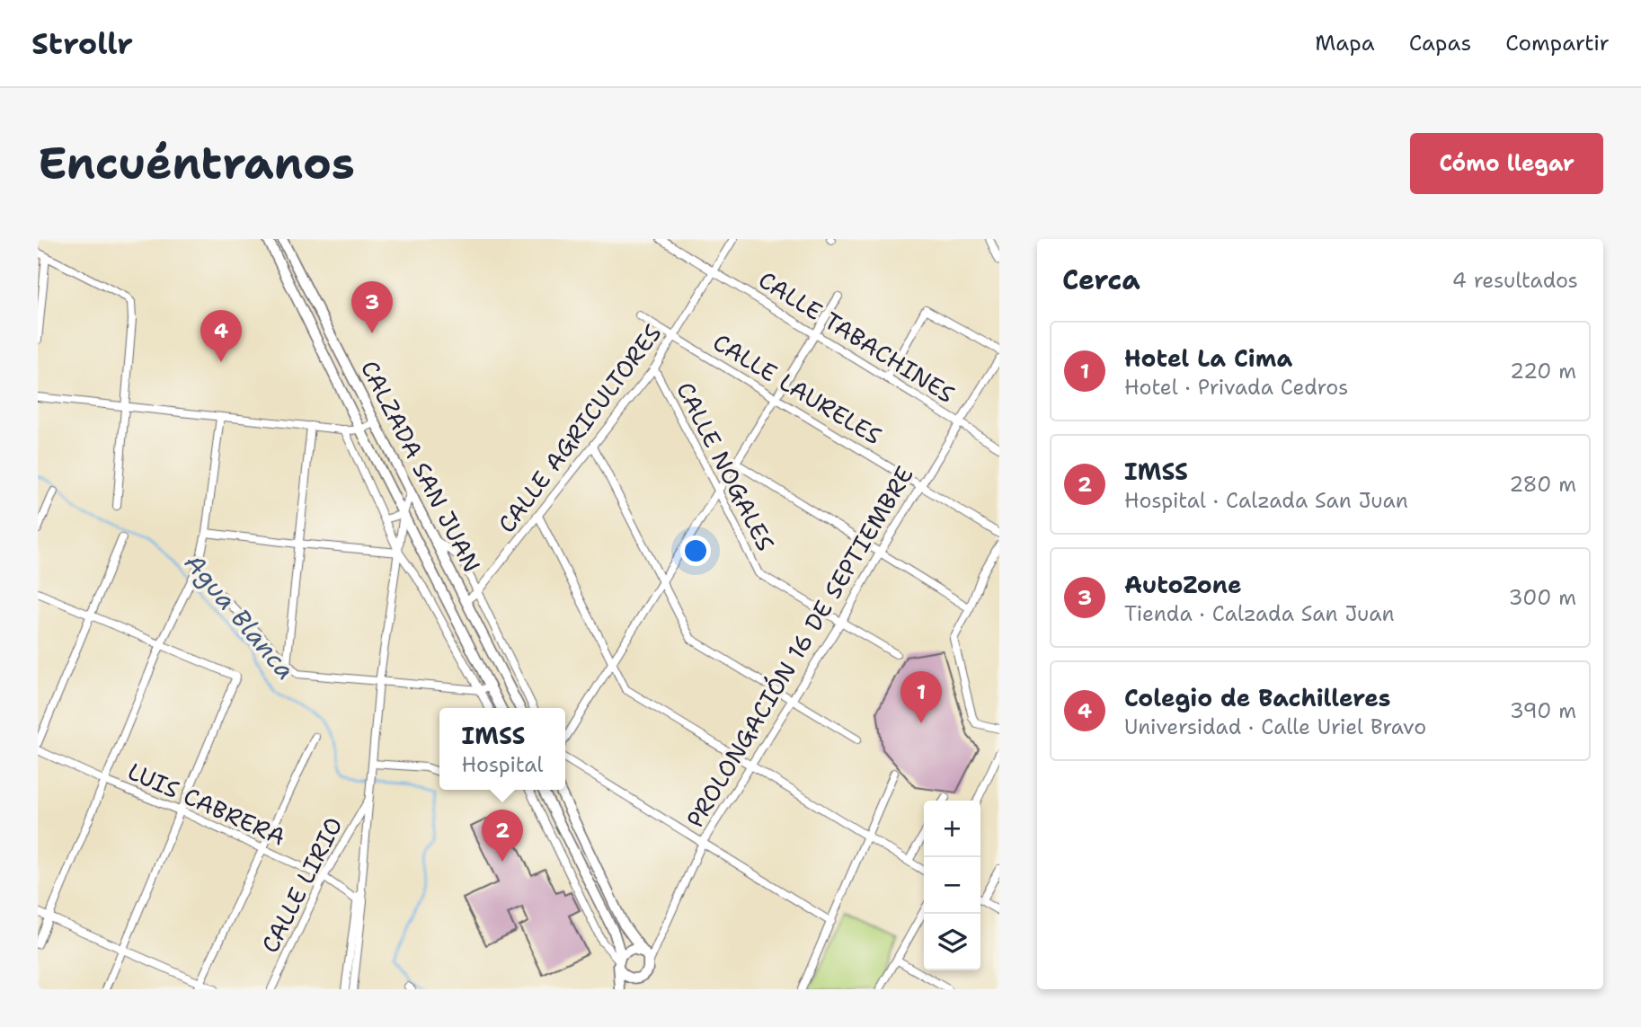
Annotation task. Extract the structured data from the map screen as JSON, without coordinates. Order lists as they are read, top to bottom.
{
  "streets": {
    "main road": ["CALZADA SAN JUAN"],
    "street": [
      "CALLE TABACHINES",
      "CALLE LAURELES",
      "CALLE AGRICULTORES",
      "CALLE NOGALES",
      "PROLONGACIÓN 16 DE SEPTIEMBRE",
      "LUIS CABRERA",
      "CALLE LIRIO"
    ]
  },
  "crossings": [
    ["CALLE TABACHINES", "CALLE AGRICULTORES"],
    ["CALLE TABACHINES", "PROLONGACIÓN 16 DE SEPTIEMBRE"],
    ["CALLE LAURELES", "CALLE AGRICULTORES"],
    ["CALLE LAURELES", "PROLONGACIÓN 16 DE SEPTIEMBRE"],
    ["CALLE AGRICULTORES", "CALZADA SAN JUAN"],
    ["CALLE AGRICULTORES", "CALLE NOGALES"],
    ["CALLE NOGALES", "PROLONGACIÓN 16 DE SEPTIEMBRE"],
    ["LUIS CABRERA", "CALLE LIRIO"]
  ],
  "water": ["Agua Blanca"],
  "page": {
    "header": "Strollr",
    "nav": ["Mapa", "Capas", "Compartir"],
    "buttons": "Cómo llegar",
    "title": "Encuéntranos",
    "heading": ["Cerca", "4 resultados"],
    "pins": [
      "3",
      "4",
      "1",
      "2"
    ],
    "list": [
      {
        "mark": "1",
        "name": "Hotel La Cima",
        "note": "Hotel · Privada Cedros",
        "value": "220 m"
      },
      {
        "mark": "2",
        "name": "IMSS",
        "note": "Hospital · Calzada San Juan",
        "value": "280 m"
      },
      {
        "mark": "3",
        "name": "AutoZone",
        "note": "Tienda · Calzada San Juan",
        "value": "300 m"
      },
      {
        "mark": "4",
        "name": "Colegio de Bachilleres",
        "note": "Universidad · Calle Uriel Bravo",
        "value": "390 m"
      }
    ],
    "popup": ["IMSS", "Hospital"],
    "map_buttons": ["+", "−"]
  }
}
